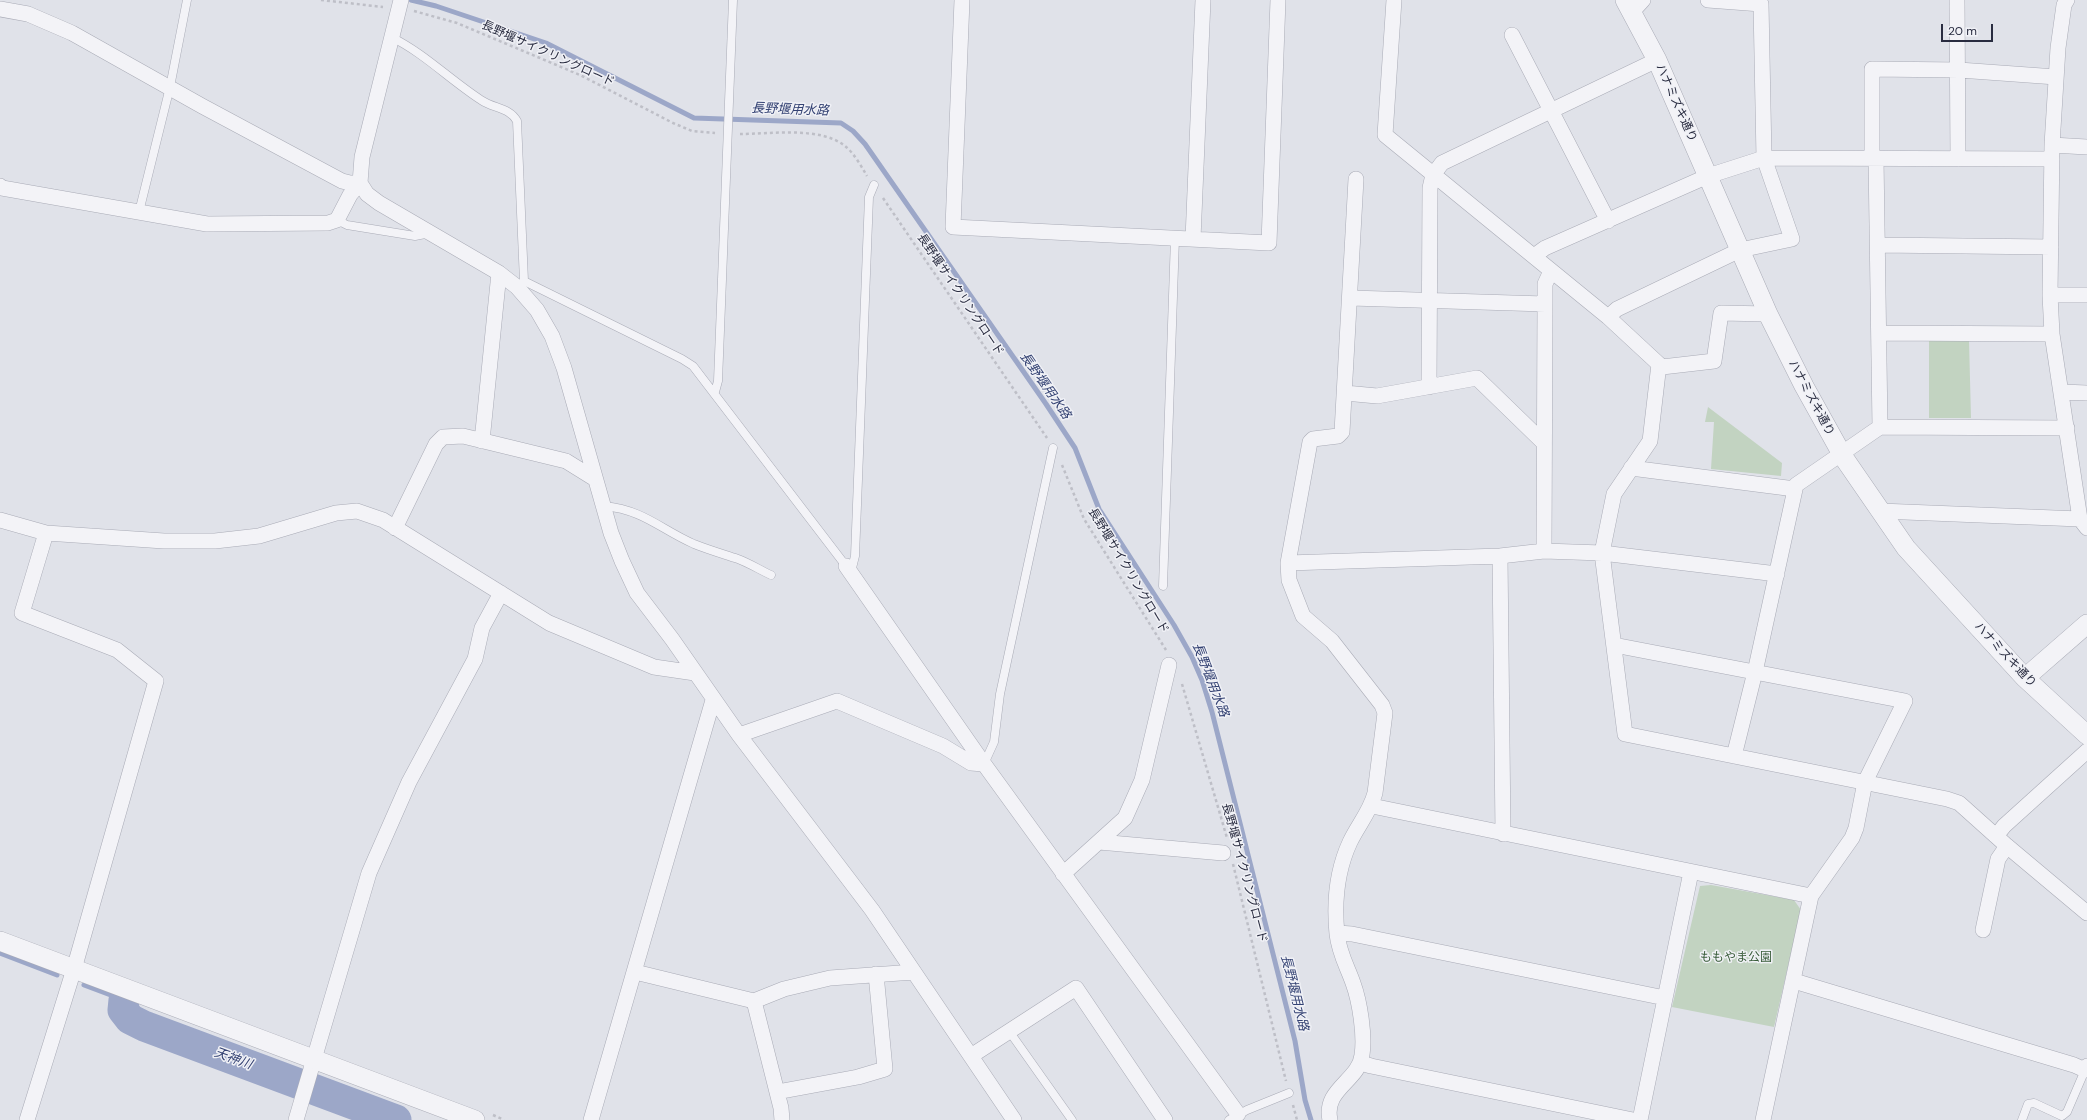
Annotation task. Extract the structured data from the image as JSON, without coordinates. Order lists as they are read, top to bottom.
{
  "streets": {
    "street": ["ハナミズキ通り"],
    "path": ["長野堰サイクリングロード"]
  },
  "water": ["長野堰用水路", "天神川"],
  "parks": ["ももやま公園"],
  "scale_bar": "20 m"
}
